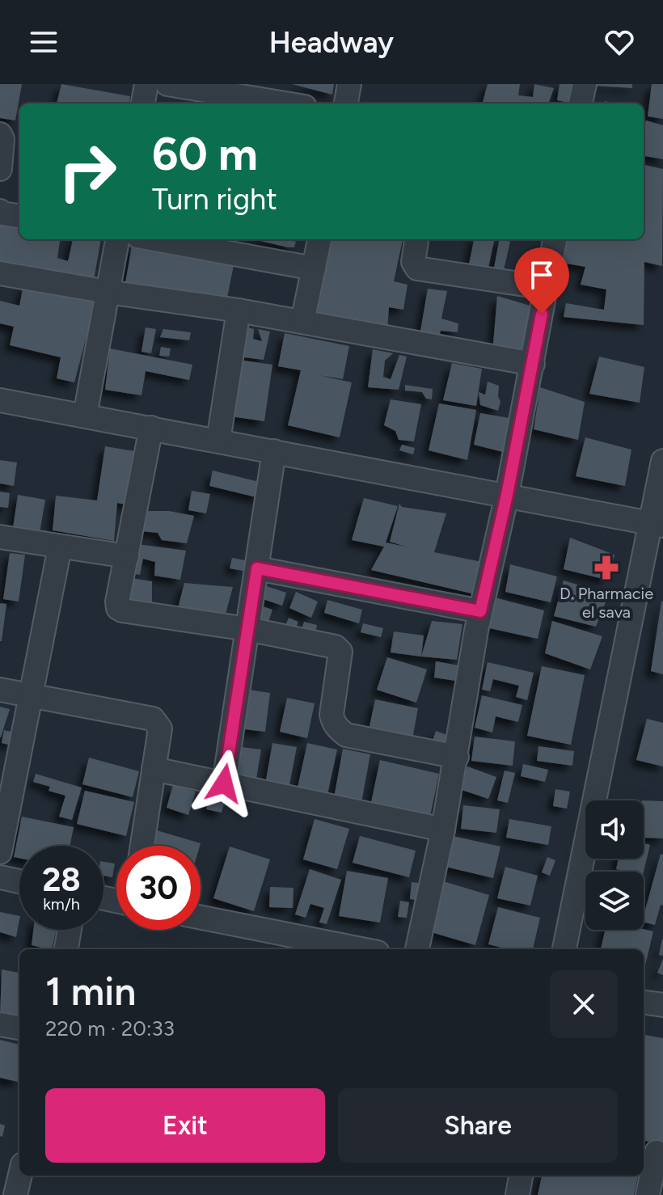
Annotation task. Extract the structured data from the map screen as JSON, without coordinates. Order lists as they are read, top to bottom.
{
  "places": {
    "pharmacy": ["D. Pharmacie el sava"]
  },
  "page": {
    "header": "Headway",
    "turn": ["60 m", "Turn right"],
    "speed": "28 km/h",
    "limit": "30",
    "heading": ["1 min", "220 m · 20:33"],
    "buttons": ["Exit", "Share"]
  }
}
